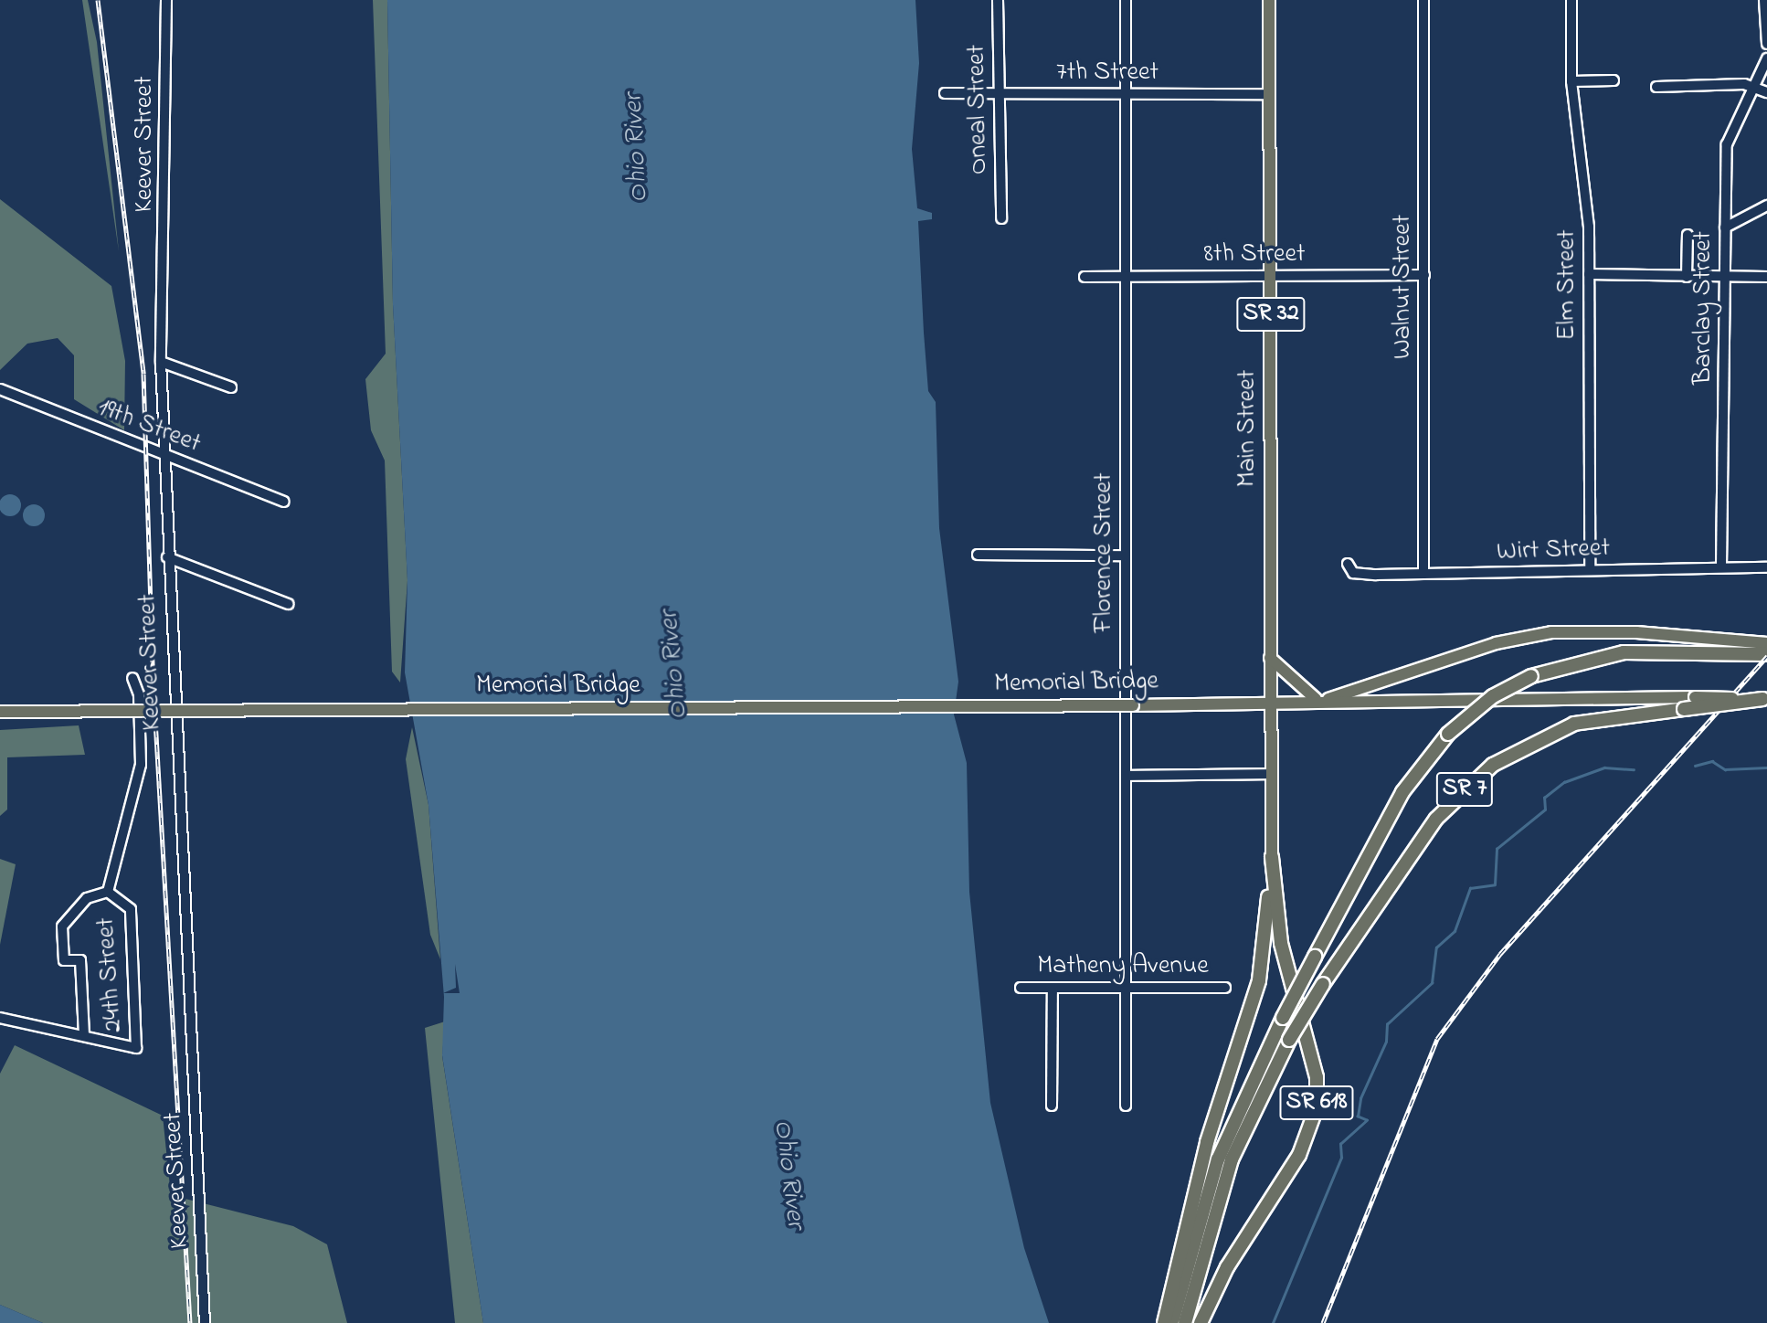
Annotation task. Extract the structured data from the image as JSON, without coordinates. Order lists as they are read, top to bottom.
{
  "streets": {
    "highway": ["SR 7", "SR 618"],
    "main road": ["SR 32", "Main Street", "Memorial Bridge"],
    "street": [
      "7th Street",
      "Oneal Street",
      "Keever Street",
      "8th Street",
      "Elm Street",
      "Walnut Street",
      "Barclay Street",
      "19th Street",
      "Wirt Street",
      "Florence Street",
      "Matheny Avenue",
      "24th Street"
    ]
  },
  "crossings": [
    ["7th Street", "Oneal Street"],
    ["7th Street", "Main Street"],
    ["7th Street", "Florence Street"],
    ["Keever Street", "19th Street"],
    ["8th Street", "Walnut Street"],
    ["8th Street", "Main Street"],
    ["8th Street", "Florence Street"],
    ["Elm Street", "Wirt Street"],
    ["Walnut Street", "Wirt Street"],
    ["Barclay Street", "Wirt Street"],
    ["Main Street", "Memorial Bridge"],
    ["Main Street", "SR 618"],
    ["Florence Street", "Matheny Avenue"]
  ],
  "water": ["Ohio River"]
}
